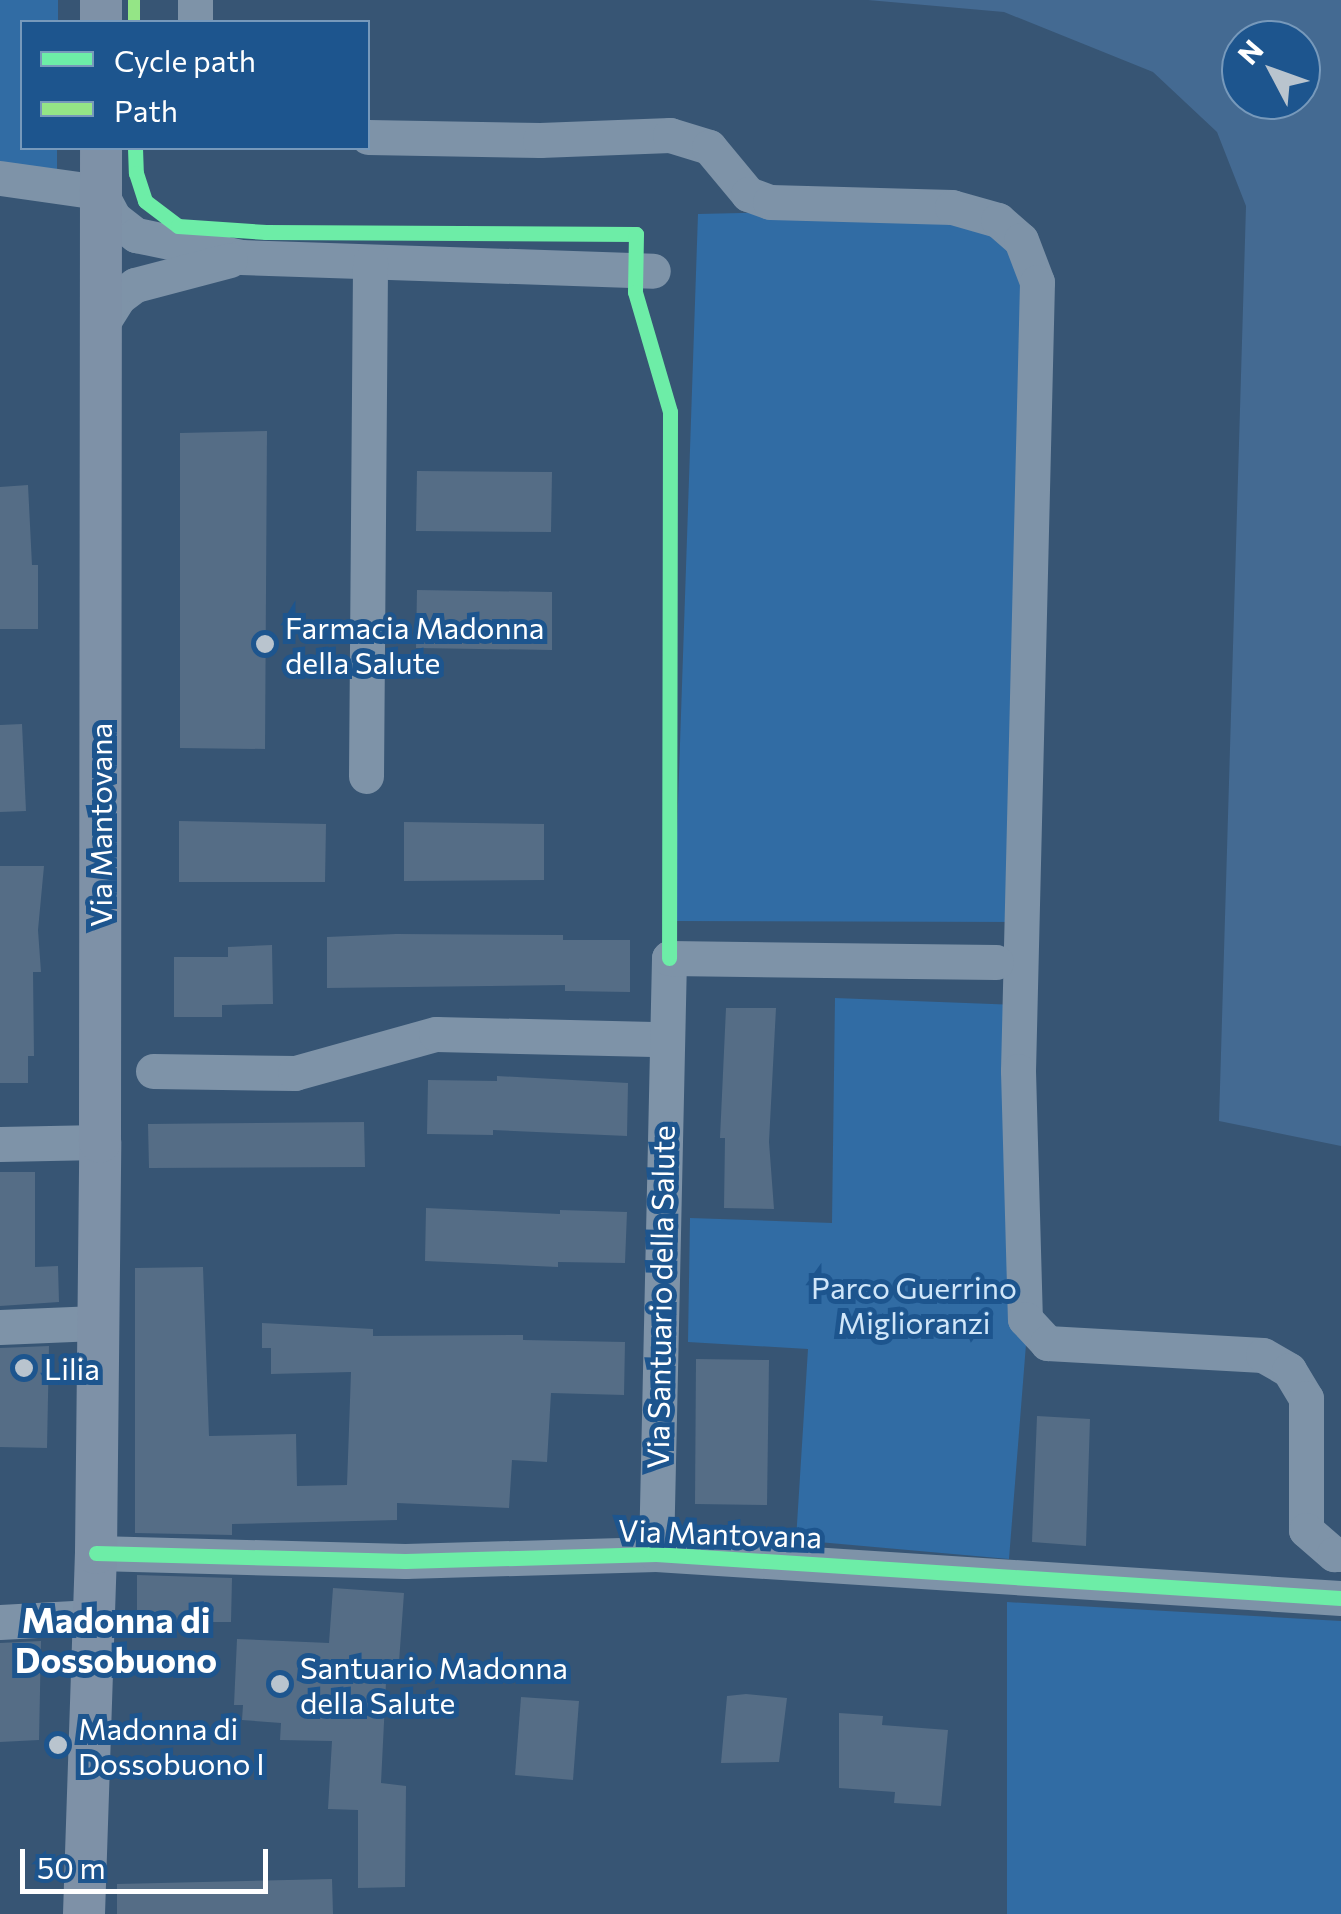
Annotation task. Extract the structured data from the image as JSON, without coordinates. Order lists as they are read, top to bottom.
{
  "streets": {
    "main road": ["Via Mantovana"],
    "street": ["Via Santuario della Salute"]
  },
  "crossings": [
    ["Via Mantovana", "Via Santuario della Salute"]
  ],
  "districts": ["Madonna di Dossobuono"],
  "parks": ["Parco Guerrino Miglioranzi"],
  "places": [
    "Farmacia Madonna della Salute",
    "Lilia",
    "Santuario Madonna della Salute",
    "Madonna di Dossobuono I"
  ],
  "legend": ["Cycle path", "Path"],
  "scale_bar": "50 m",
  "north": "top left"
}
